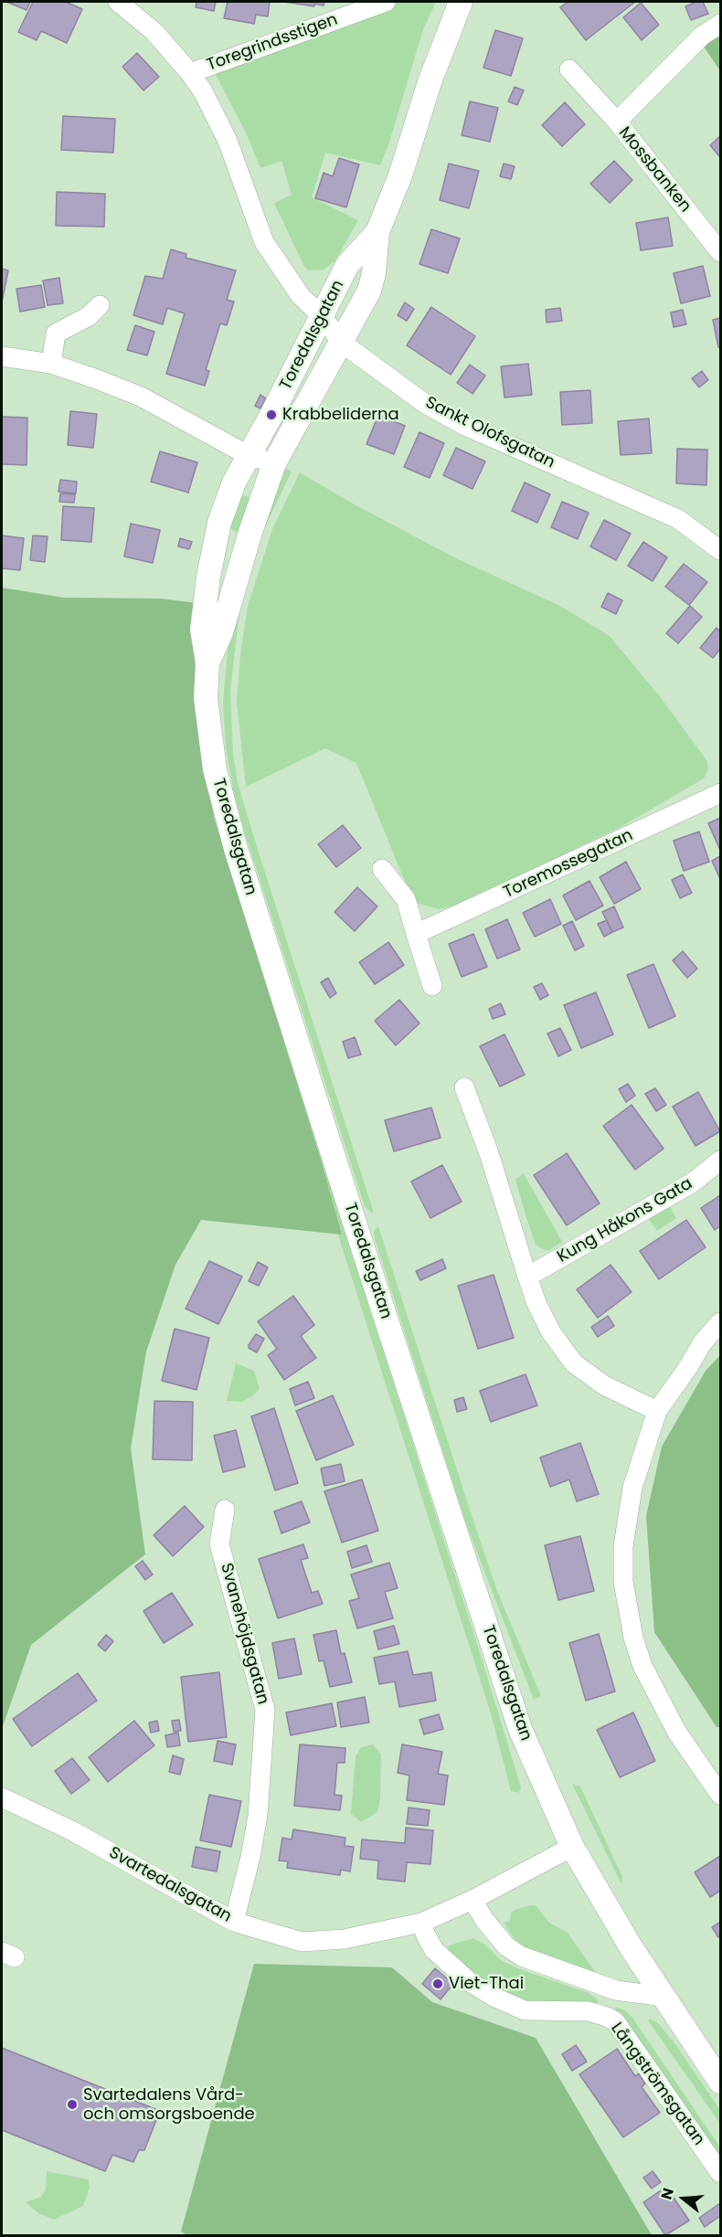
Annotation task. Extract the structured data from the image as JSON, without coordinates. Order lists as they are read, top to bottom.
{
  "streets": {
    "street": [
      "Toregrindsstigen",
      "Mossbanken",
      "Toredalsgatan",
      "Sankt Olofsgatan",
      "Toremossegatan",
      "Kung Håkons Gata",
      "Svanehöjdsgatan",
      "Svartedalsgatan",
      "Långströmsgatan"
    ]
  },
  "crossings": [
    ["Toregrindsstigen", "Sankt Olofsgatan"],
    ["Toredalsgatan", "Sankt Olofsgatan"],
    ["Toredalsgatan", "Svartedalsgatan"],
    ["Svanehöjdsgatan", "Svartedalsgatan"],
    ["Svartedalsgatan", "Långströmsgatan"]
  ],
  "places": ["Krabbeliderna", "Viet-Thai", "Svartedalens Vård- och omsorgsboende"],
  "north": "left"
}
